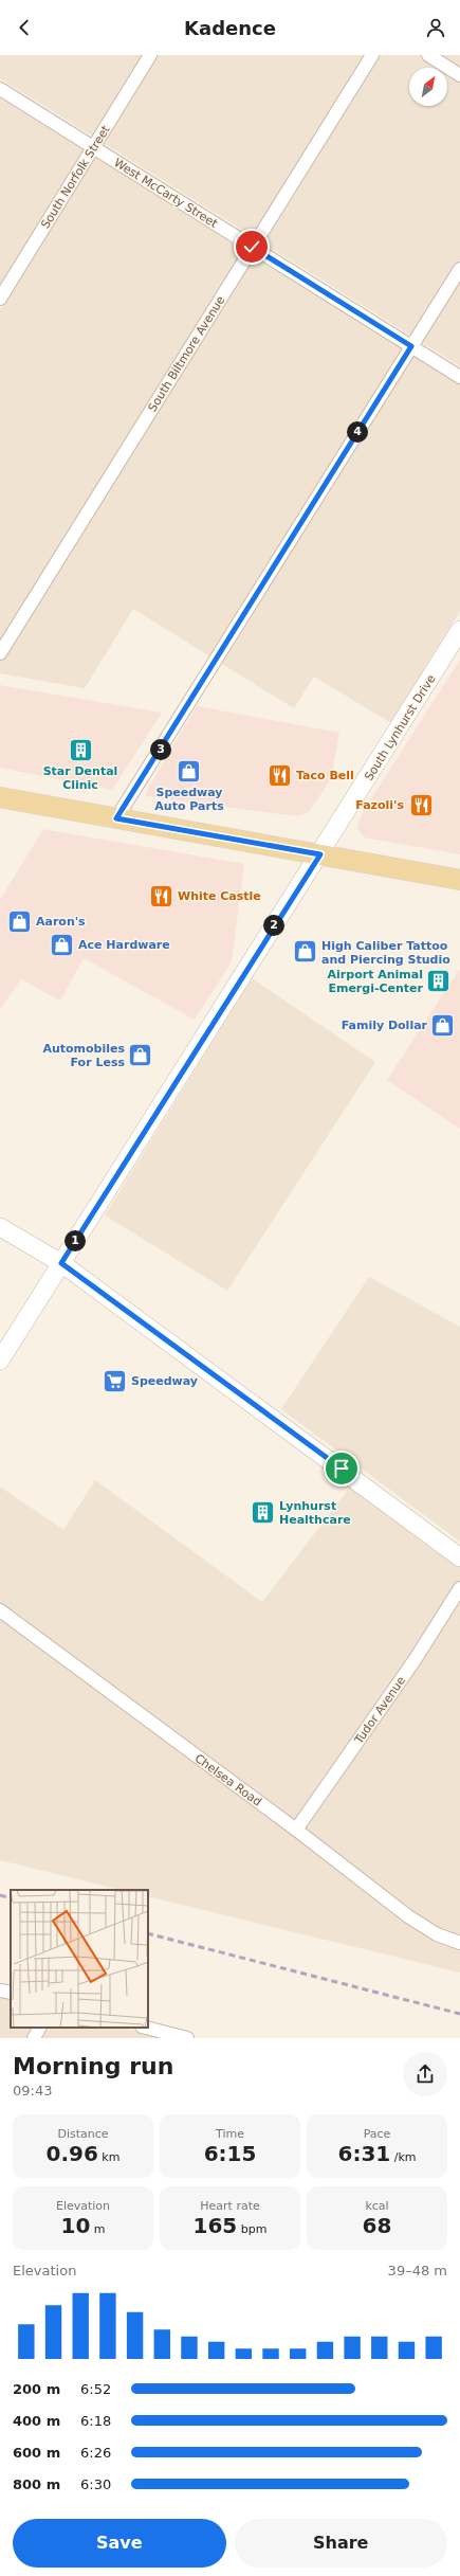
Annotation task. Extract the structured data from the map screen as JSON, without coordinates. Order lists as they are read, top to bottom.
{
  "streets": {
    "main road": ["South Lynhurst Drive"],
    "street": [
      "South Norfolk Street",
      "West McCarty Street",
      "South Biltmore Avenue",
      "Tudor Avenue",
      "Chelsea Road"
    ]
  },
  "crossings": [
    ["South Norfolk Street", "West McCarty Street"],
    ["West McCarty Street", "South Biltmore Avenue"],
    ["Tudor Avenue", "Chelsea Road"]
  ],
  "places": {
    "building": ["Star Dental Clinic", "Airport Animal Emergi-Center", "Lynhurst Healthcare"],
    "shop": [
      "Speedway Auto Parts",
      "Aaron's",
      "Ace Hardware",
      "High Caliber Tattoo and Piercing Studio",
      "Family Dollar",
      "Automobiles For Less"
    ],
    "restaurant": ["Taco Bell", "Fazoli's", "White Castle"],
    "supermarket": ["Speedway"]
  },
  "north": "top right",
  "page": {
    "header": "Kadence",
    "pins": [
      "4",
      "3",
      "2",
      "1"
    ],
    "heading": ["Morning run", "09:43"],
    "stats": [
      ["Distance", "0.96 km"],
      ["Time", "6:15"],
      ["Pace", "6:31 /km"],
      ["Elevation", "10 m"],
      ["Heart rate", "165 bpm"],
      ["kcal", "68"]
    ],
    "chart": ["Elevation", "39–48 m"],
    "list": [
      {
        "name": "200 m",
        "note": "6:52"
      },
      {
        "name": "400 m",
        "note": "6:18"
      },
      {
        "name": "600 m",
        "note": "6:26"
      },
      {
        "name": "800 m",
        "note": "6:30"
      }
    ],
    "buttons": ["Save", "Share"]
  }
}
